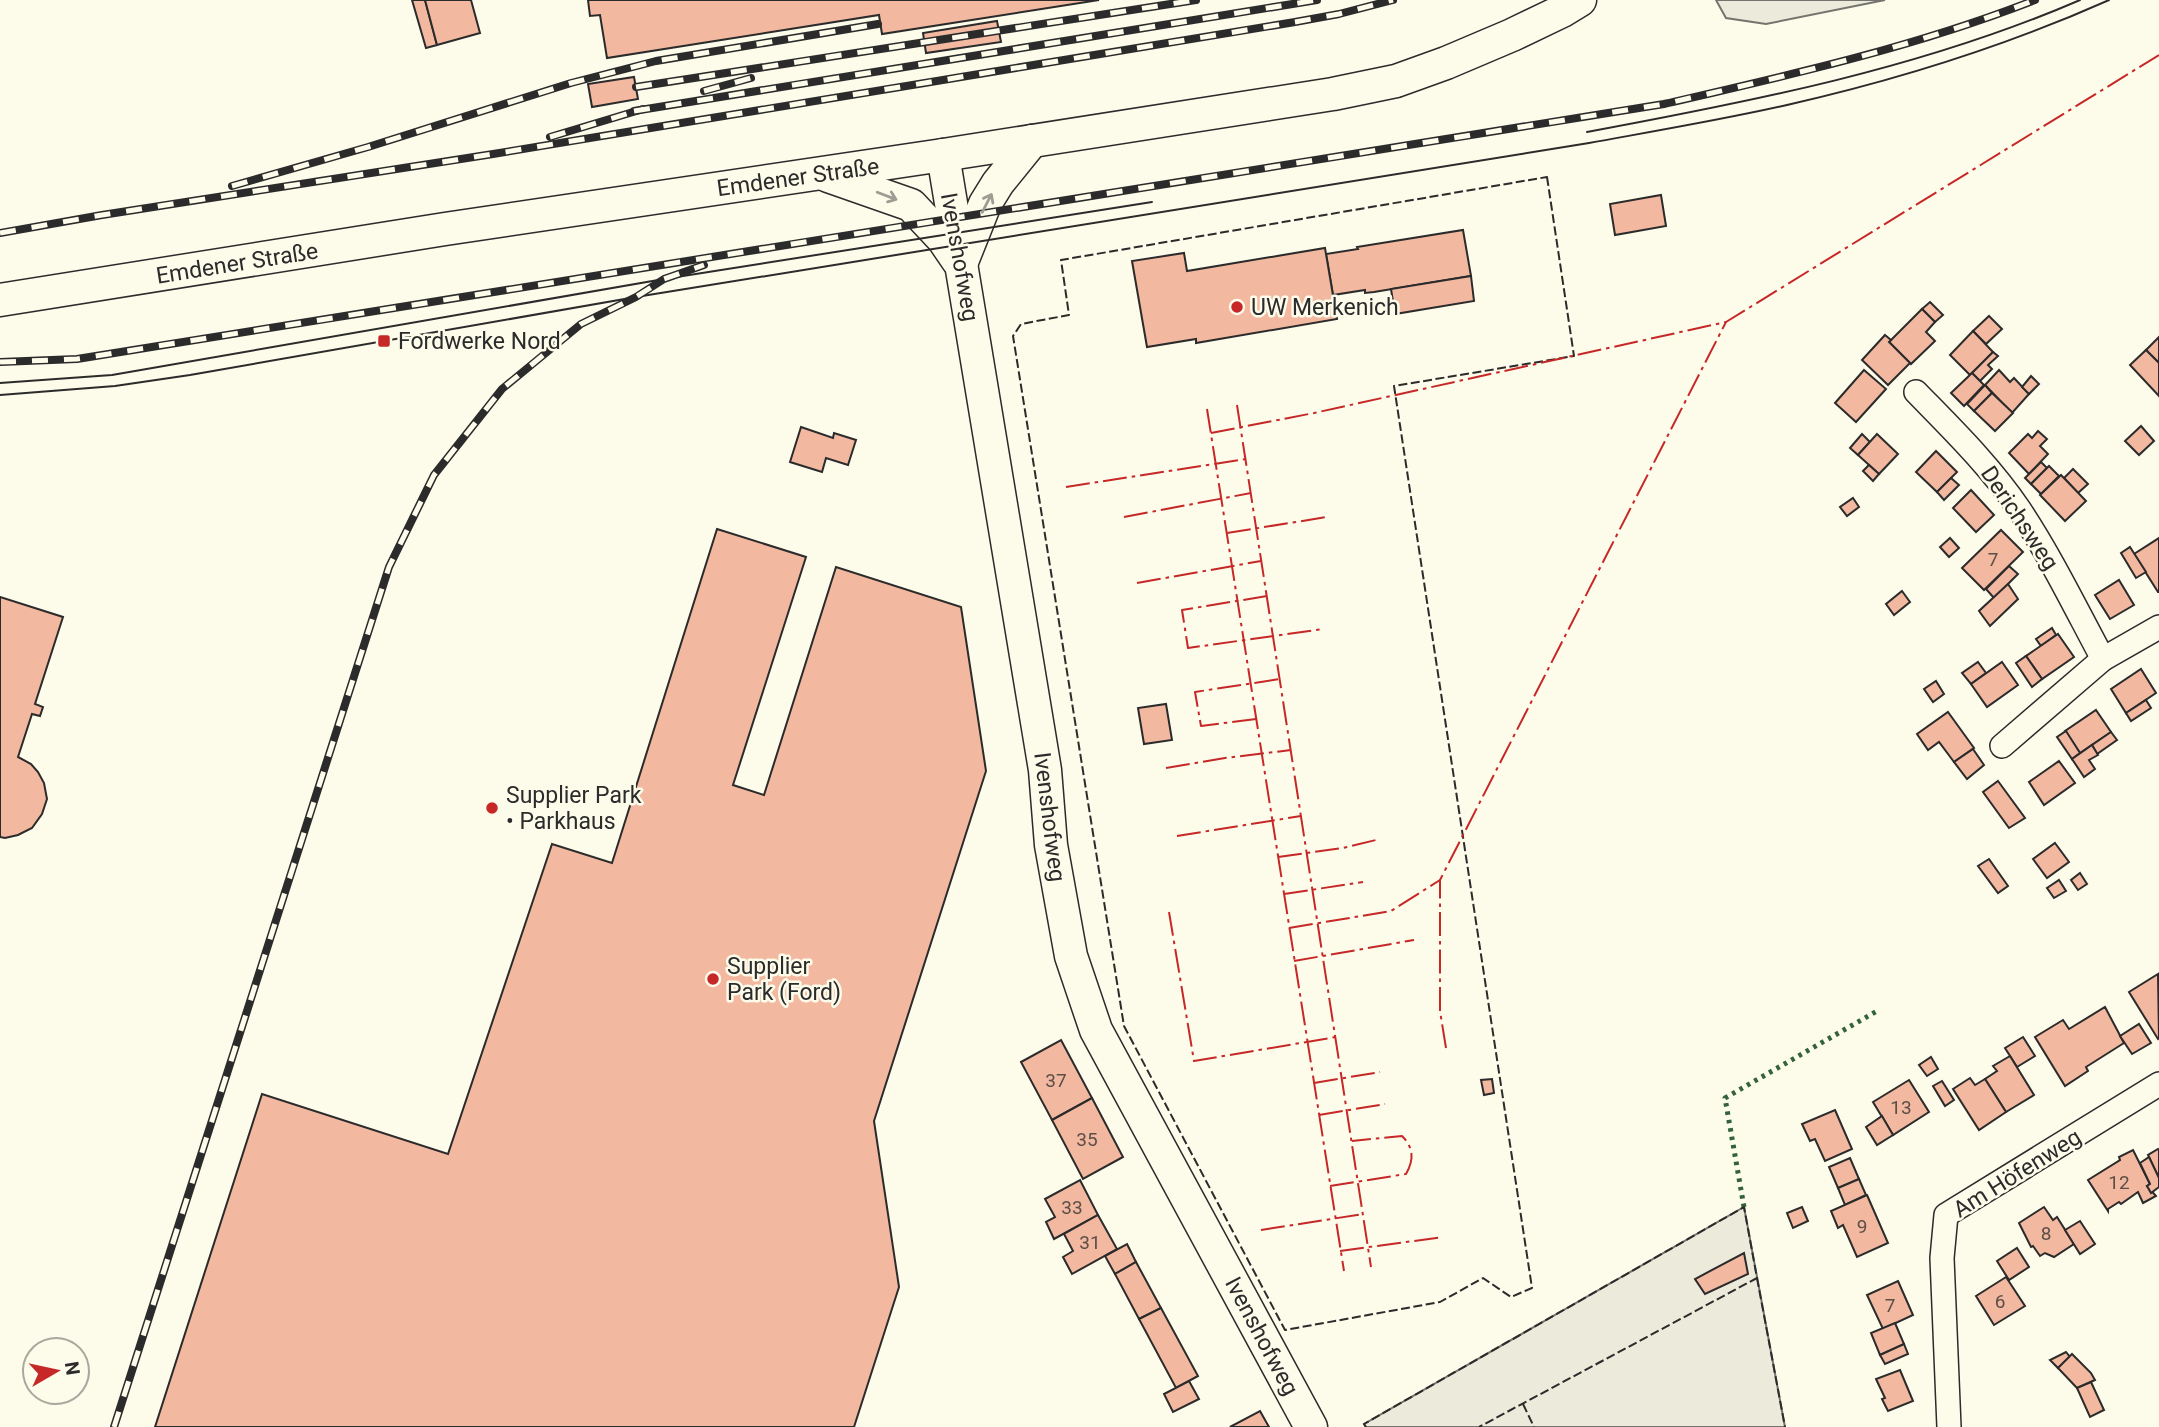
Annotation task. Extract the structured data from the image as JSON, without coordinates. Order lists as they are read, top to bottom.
{
  "streets": {
    "street": [
      "Emdener Straße",
      "Ivenshofweg",
      "Derichsweg",
      "Am Höfenweg"
    ]
  },
  "crossings": [
    ["Emdener Straße", "Ivenshofweg"]
  ],
  "places": {
    "other": ["UW Merkenich", "Supplier Park • Parkhaus", "Supplier Park (Ford)"],
    "transit": ["Fordwerke Nord"]
  },
  "house_numbers": [
    "7",
    "37",
    "13",
    "35",
    "12",
    "33",
    "9",
    "8",
    "31",
    "6",
    "7"
  ],
  "north": "right"
}
